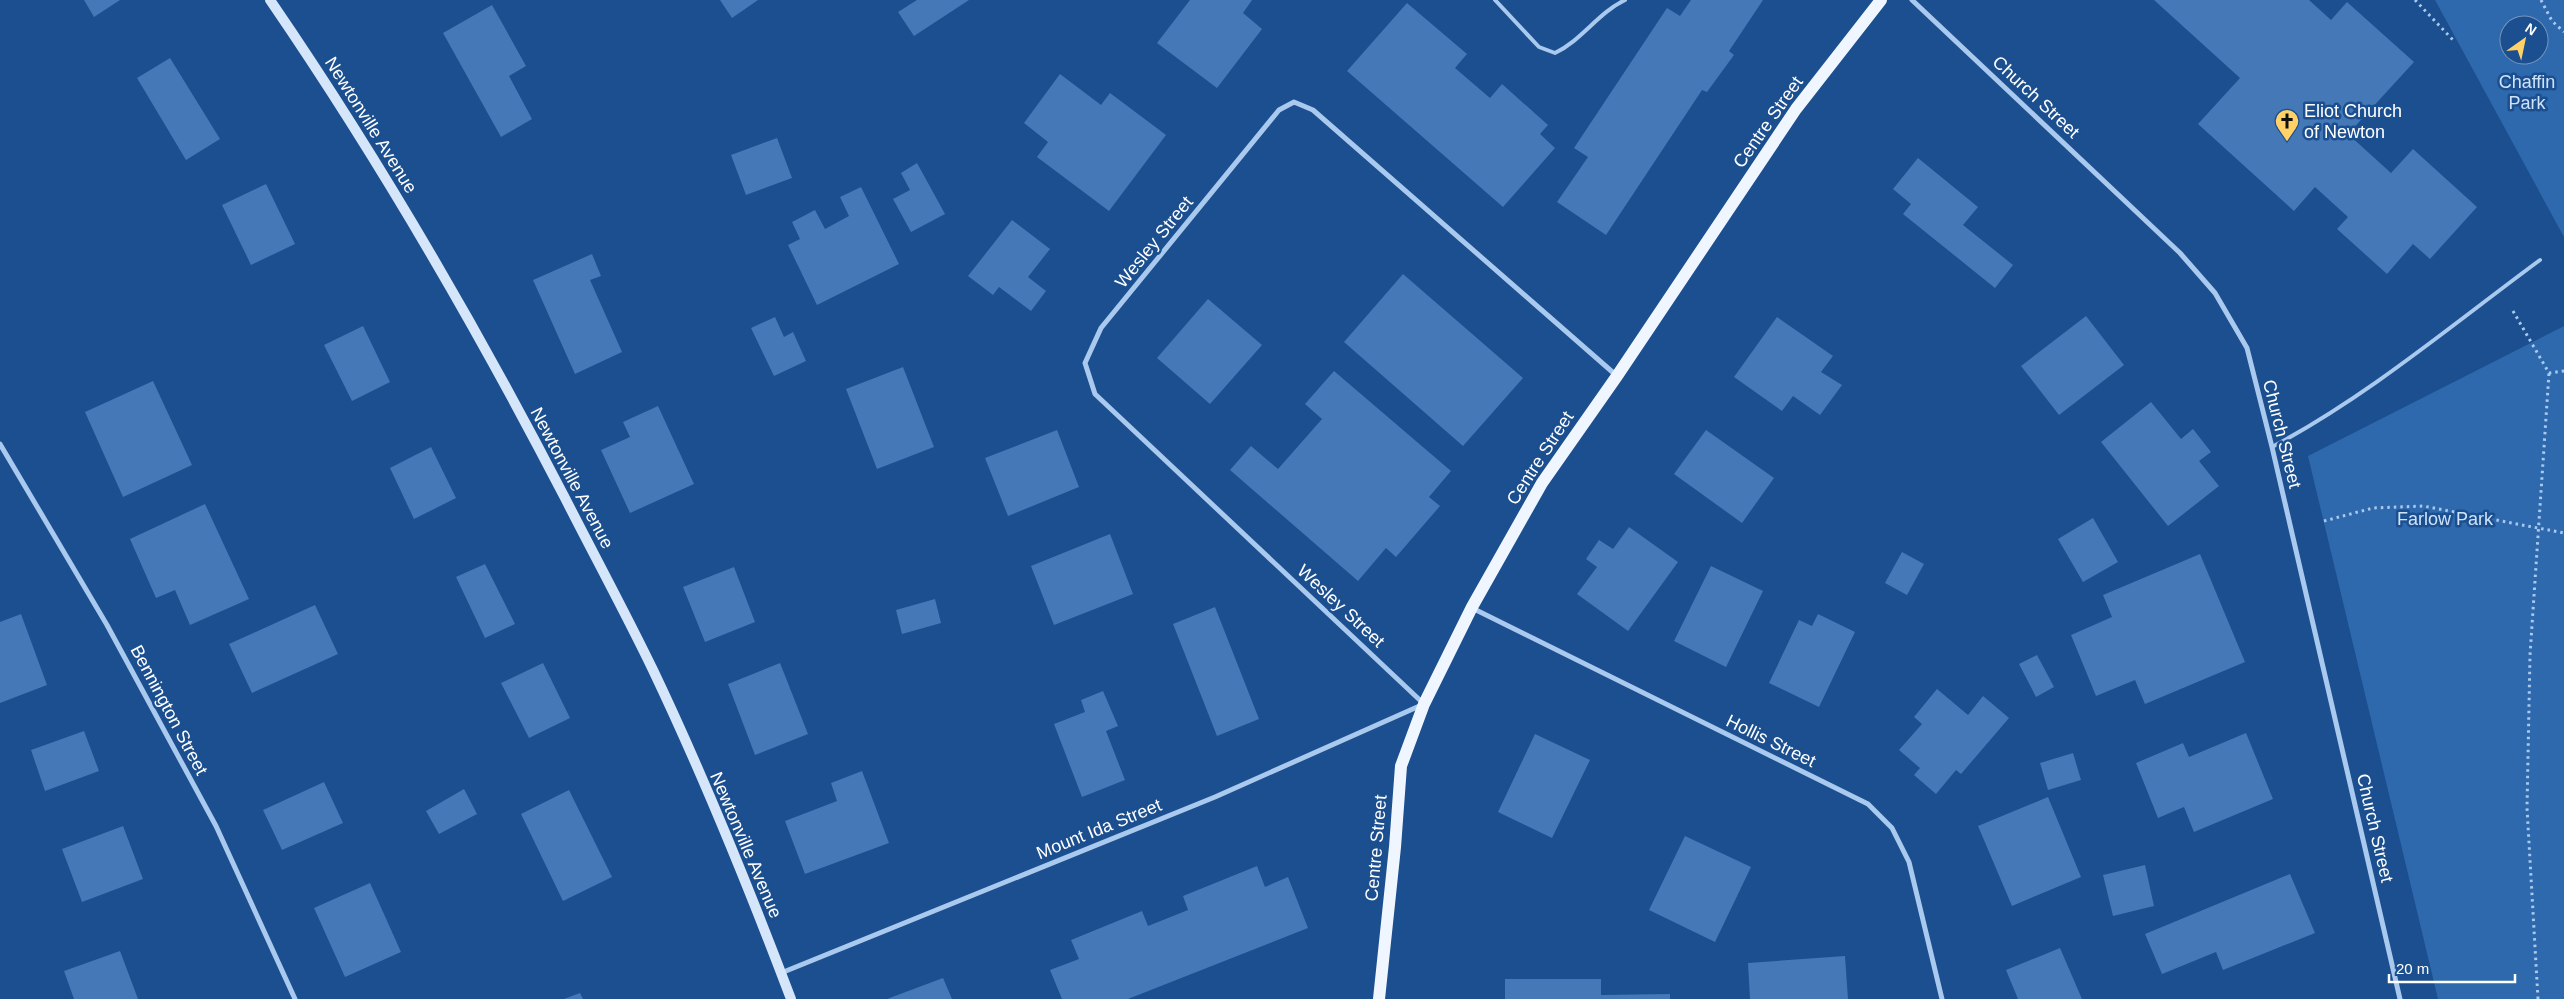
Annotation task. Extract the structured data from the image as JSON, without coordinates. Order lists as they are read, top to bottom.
{
  "streets": {
    "main road": ["Centre Street", "Newtonville Avenue"],
    "street": [
      "Church Street",
      "Wesley Street",
      "Bennington Street",
      "Hollis Street",
      "Mount Ida Street"
    ]
  },
  "crossings": [
    ["Centre Street", "Wesley Street"],
    ["Centre Street", "Hollis Street"],
    ["Centre Street", "Mount Ida Street"],
    ["Newtonville Avenue", "Mount Ida Street"],
    ["Wesley Street", "Mount Ida Street"]
  ],
  "parks": ["Chaffin Park", "Farlow Park"],
  "places": {
    "church": ["Eliot Church of Newton"]
  },
  "scale_bar": "20 m",
  "north": "top right"
}
